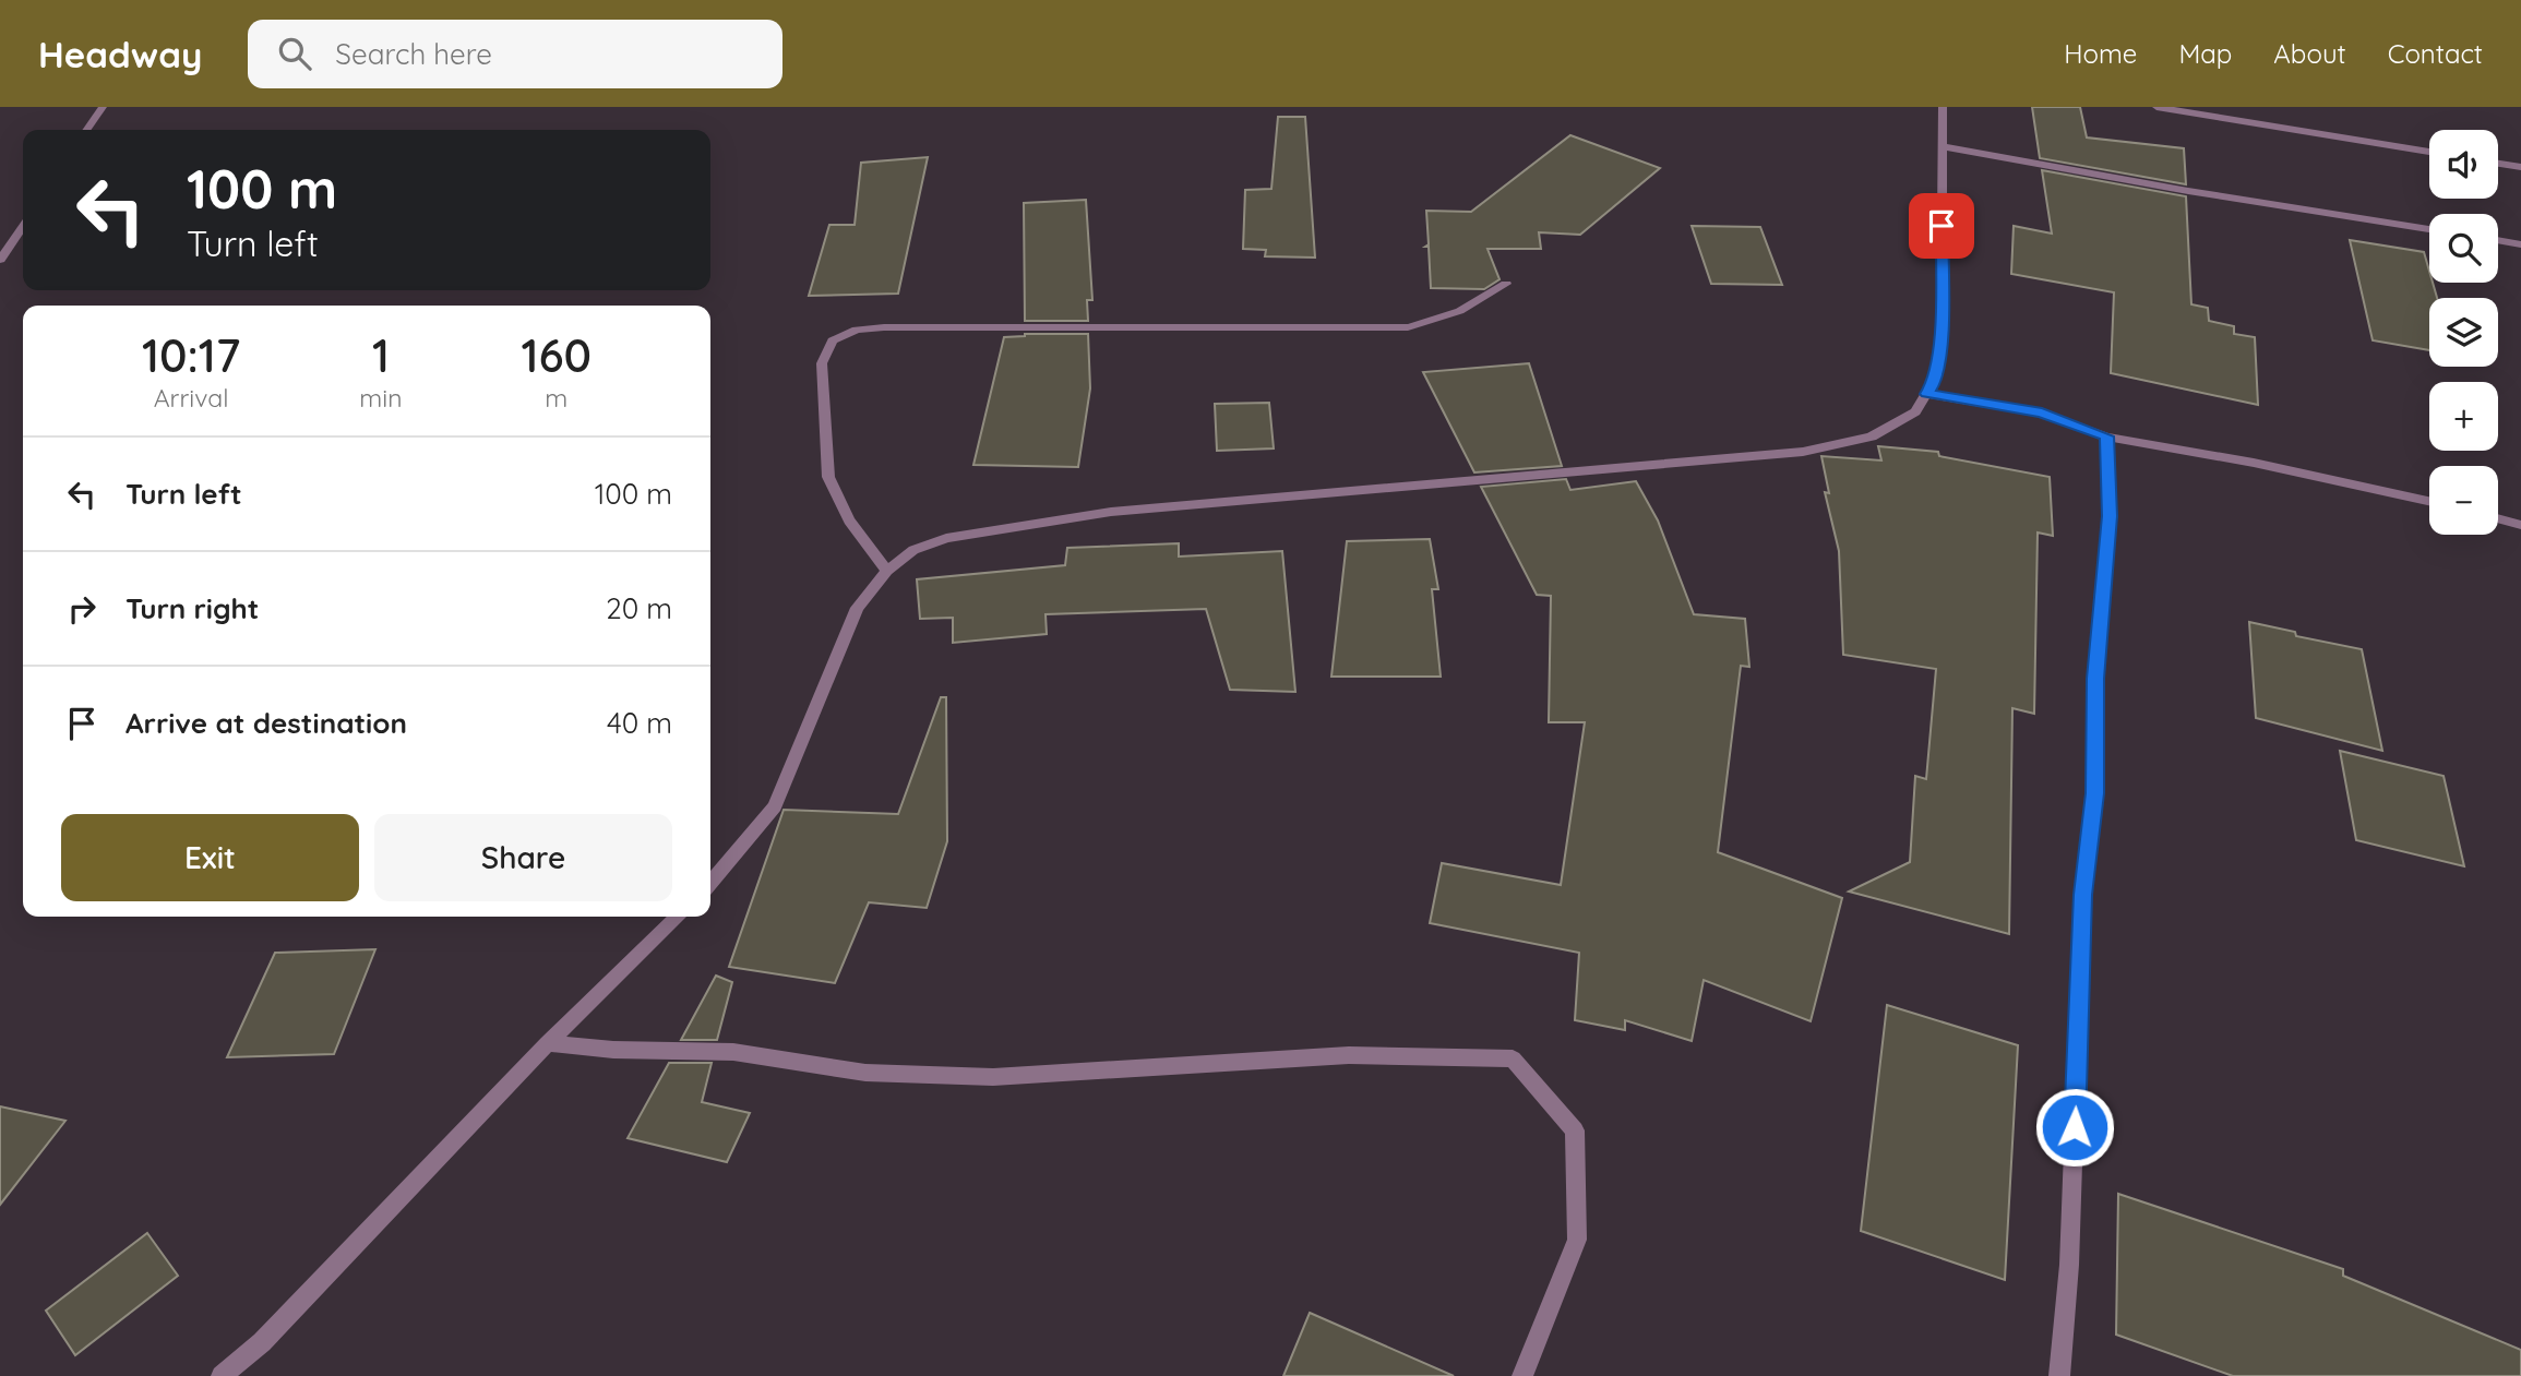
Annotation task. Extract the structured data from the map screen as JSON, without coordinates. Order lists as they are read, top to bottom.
{
  "page": {
    "header": "Headway",
    "search": "Search here",
    "nav": [
      "Home",
      "Map",
      "About",
      "Contact"
    ],
    "map_buttons": ["+", "−"],
    "turn": ["100 m", "Turn left"],
    "eta": [
      "10:17",
      "Arrival",
      "1",
      "min",
      "160",
      "m"
    ],
    "list": [
      {
        "name": "Turn left",
        "value": "100 m"
      },
      {
        "name": "Turn right",
        "value": "20 m"
      },
      {
        "name": "Arrive at destination",
        "value": "40 m"
      }
    ],
    "buttons": ["Exit", "Share"]
  }
}
